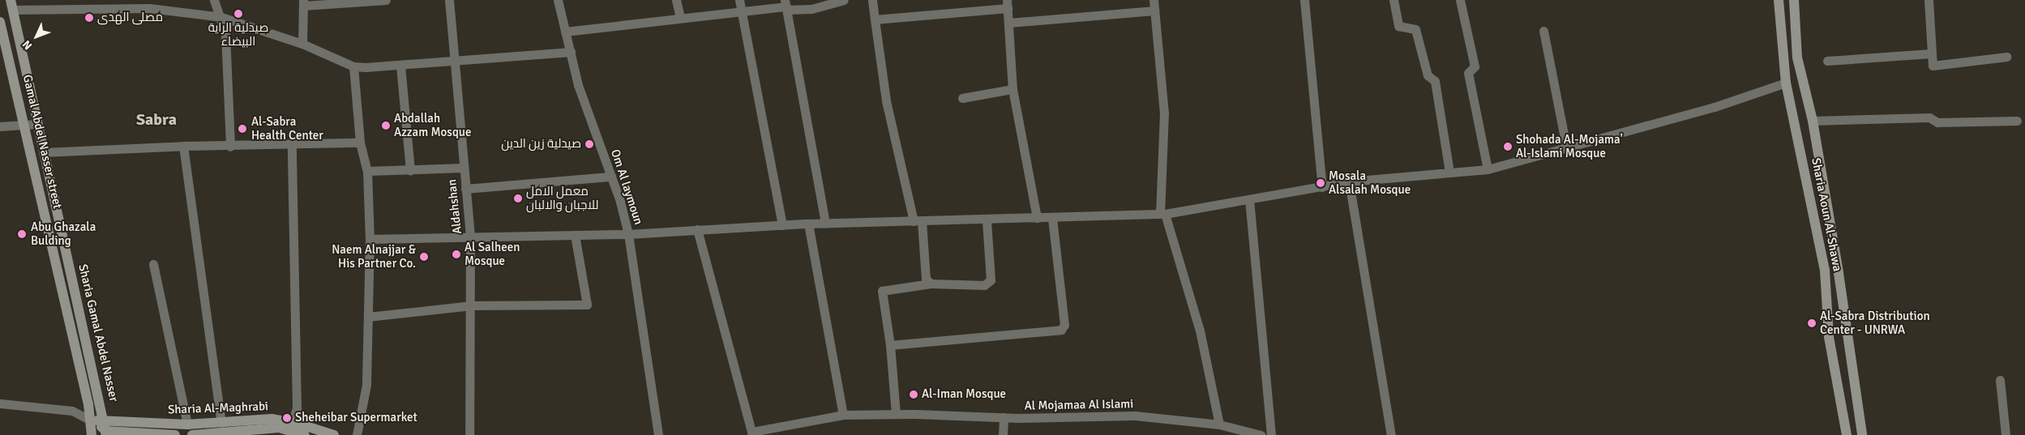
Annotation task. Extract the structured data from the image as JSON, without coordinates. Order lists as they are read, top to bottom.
{
  "streets": {
    "main road": [
      "Gamal Abdel Nasser street",
      "Sharia Aoun Al-Shawa",
      "Sharia Gamal Abdel Nasser",
      "Sharia Al-Maghrabi"
    ],
    "street": ["Om Al laymoun", "Aldahshan", "Al Mojamaa Al Islami"]
  },
  "crossings": [
    ["Gamal Abdel Nasser street", "Sharia Al-Maghrabi"],
    ["Sharia Gamal Abdel Nasser", "Sharia Al-Maghrabi"]
  ],
  "districts": ["Sabra"],
  "places": [
    "صيدلية الراية البيضاء",
    "مصلى الهدى",
    "Abdallah Azzam Mosque",
    "Al-Sabra Health Center",
    "صيدلية زين الدين",
    "Shohada Al-Mojama' Al-Islami Mosque",
    "Mosala Alsalah Mosque",
    "معمل الامل للاجبان والالبان",
    "Abu Ghazala Bulding",
    "Al Salheen Mosque",
    "Naem Alnajjar & His Partner Co.",
    "Al-Sabra Distribution Center - UNRWA",
    "Al-Iman Mosque",
    "Sheheibar Supermarket"
  ],
  "north": "bottom left"
}
